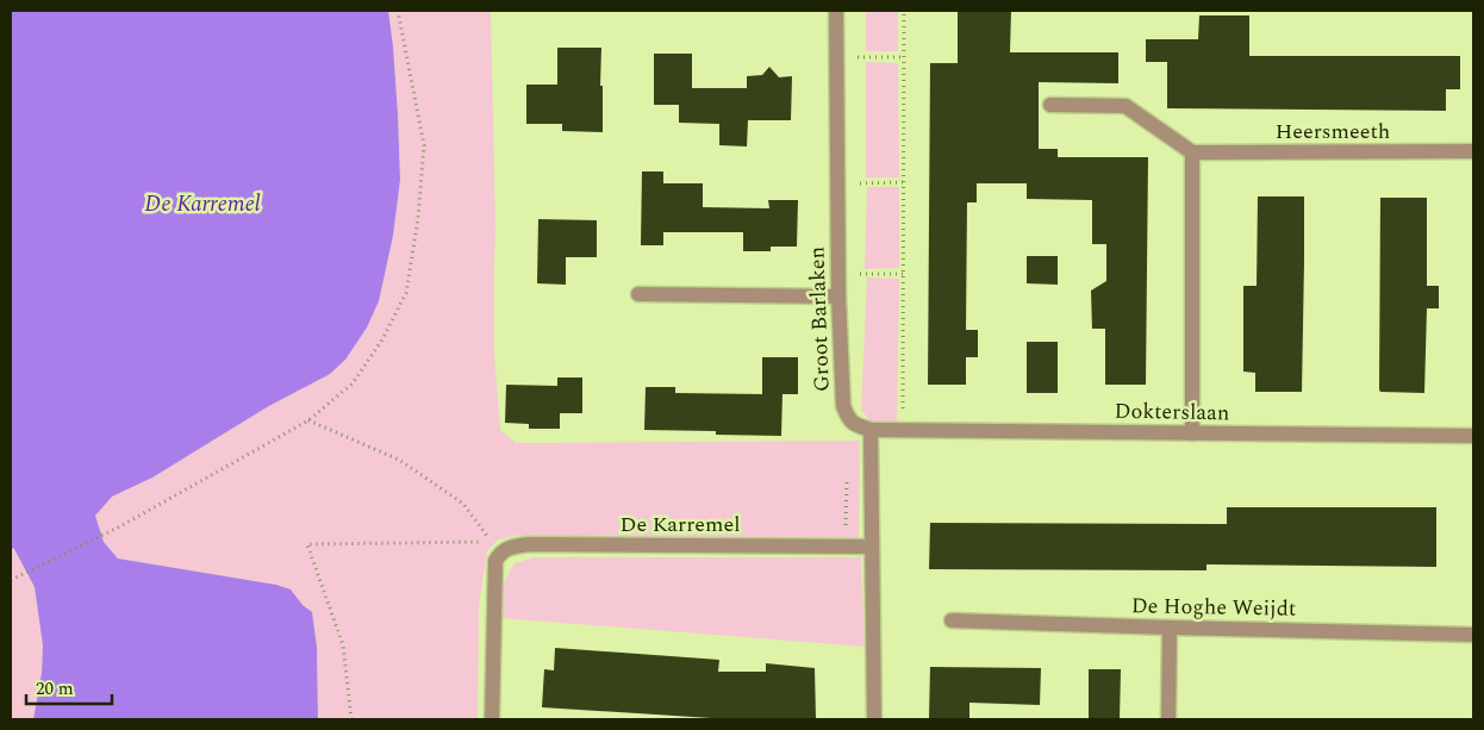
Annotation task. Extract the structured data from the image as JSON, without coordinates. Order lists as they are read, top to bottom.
{
  "streets": {
    "street": [
      "Heersmeeth",
      "Groot Barlaken",
      "Dokterslaan",
      "De Karremel",
      "De Hoghe Weijdt"
    ]
  },
  "crossings": [
    ["Groot Barlaken", "Dokterslaan"]
  ],
  "water": ["De Karremel"],
  "scale_bar": "20 m"
}
